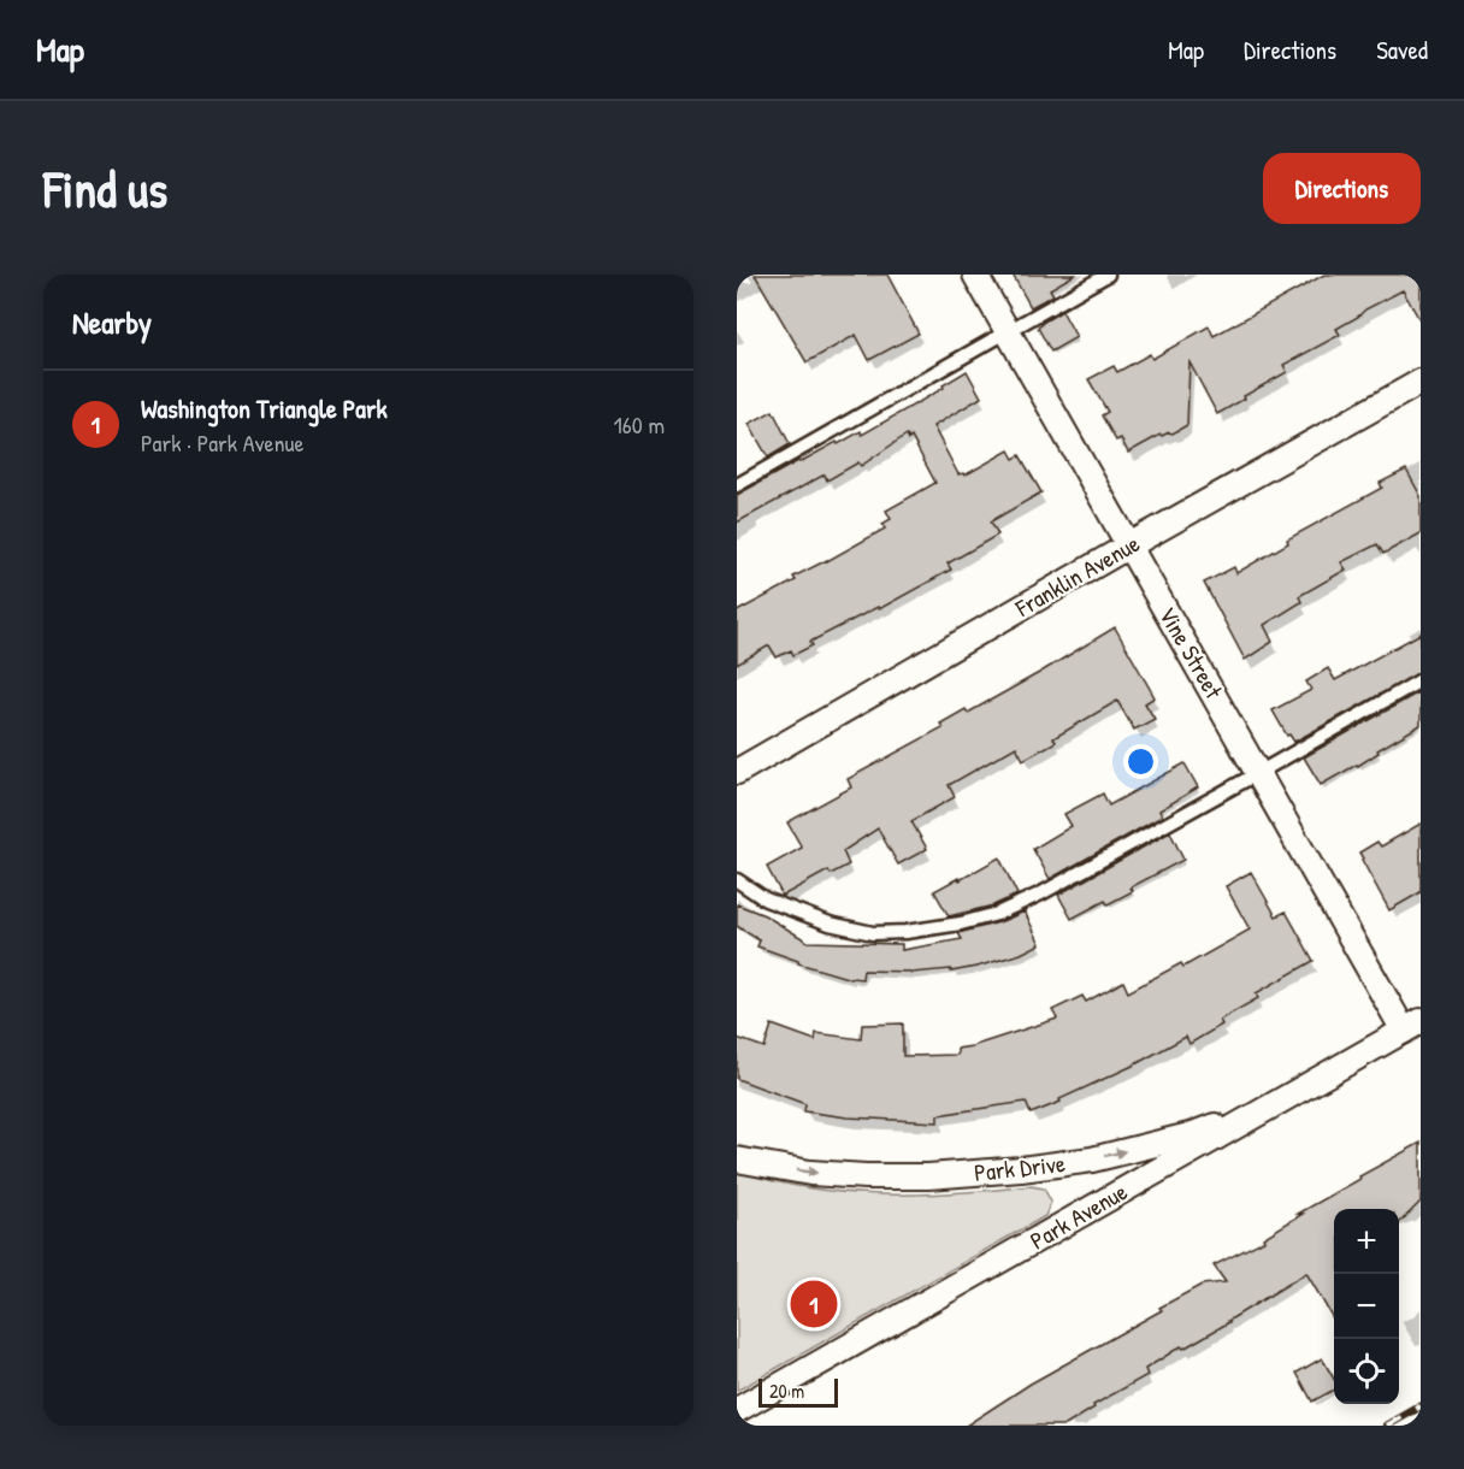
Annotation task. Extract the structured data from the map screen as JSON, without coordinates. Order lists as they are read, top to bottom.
{
  "streets": {
    "street": [
      "Franklin Avenue",
      "Vine Street",
      "Park Drive",
      "Park Avenue"
    ]
  },
  "crossings": [
    ["Franklin Avenue", "Vine Street"],
    ["Vine Street", "Park Avenue"],
    ["Park Drive", "Park Avenue"]
  ],
  "one_way": ["Park Drive"],
  "scale_bar": "20 m",
  "page": {
    "header": "Map",
    "nav": ["Map", "Directions", "Saved"],
    "buttons": "Directions",
    "title": "Find us",
    "heading": "Nearby",
    "list": [
      {
        "mark": "1",
        "name": "Washington Triangle Park",
        "note": "Park · Park Avenue",
        "value": "160 m"
      }
    ],
    "map_buttons": ["+", "−"],
    "pins": "1",
    "scale": "20 m"
  }
}
